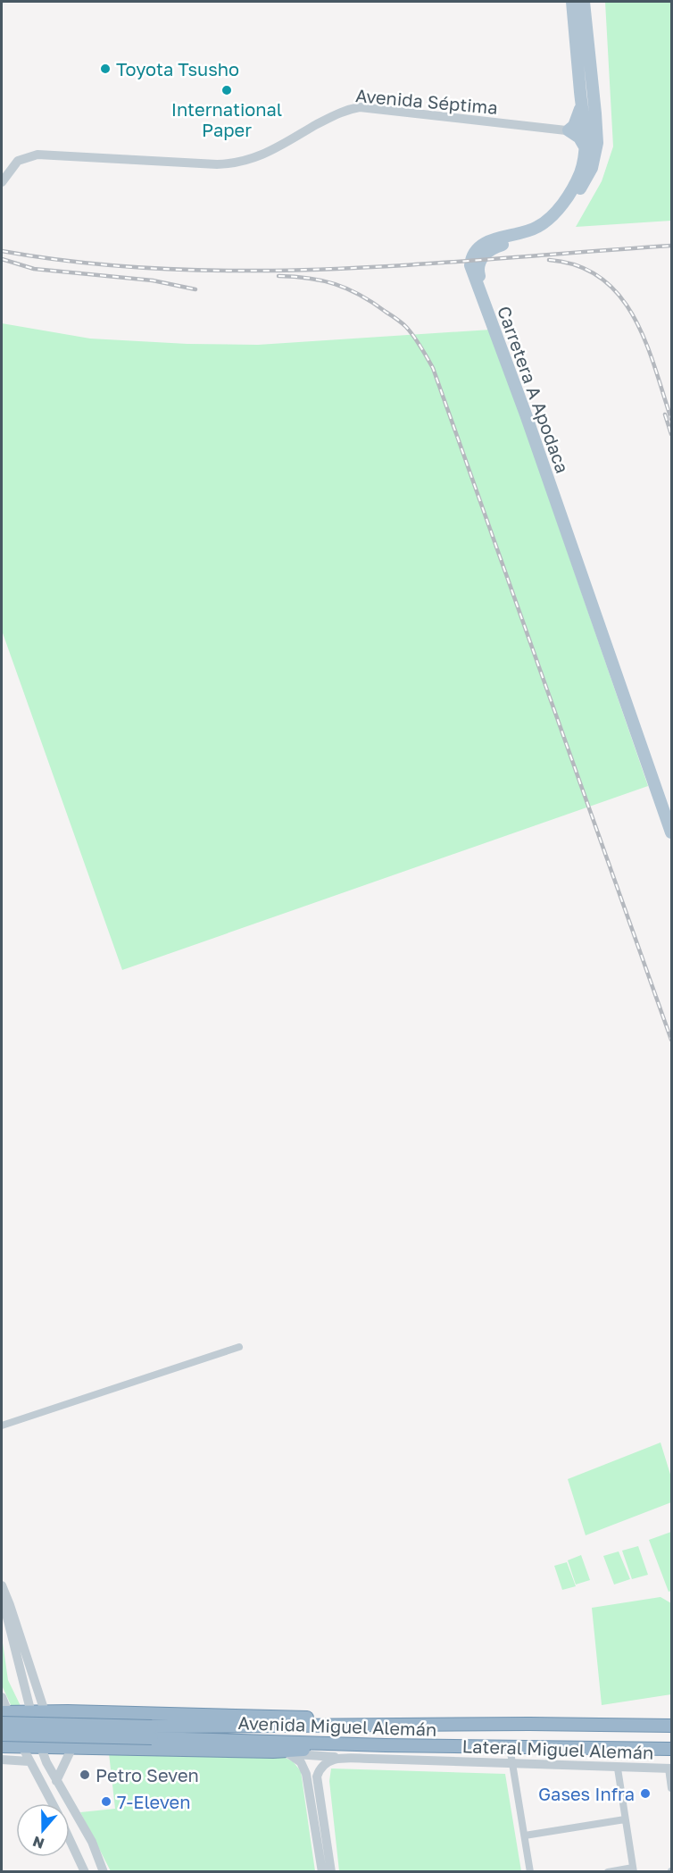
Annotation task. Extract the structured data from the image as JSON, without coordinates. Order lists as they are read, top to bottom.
{
  "streets": {
    "highway": ["Avenida Miguel Alemán"],
    "main road": ["Carretera A Apodaca"],
    "street": ["Avenida Séptima", "Lateral Miguel Alemán"]
  },
  "crossings": [
    ["Avenida Séptima", "Carretera A Apodaca"]
  ],
  "places": [
    "Toyota Tsusho",
    "International Paper",
    "Petro Seven",
    "Gases Infra",
    "7-Eleven"
  ],
  "north": "bottom"
}
